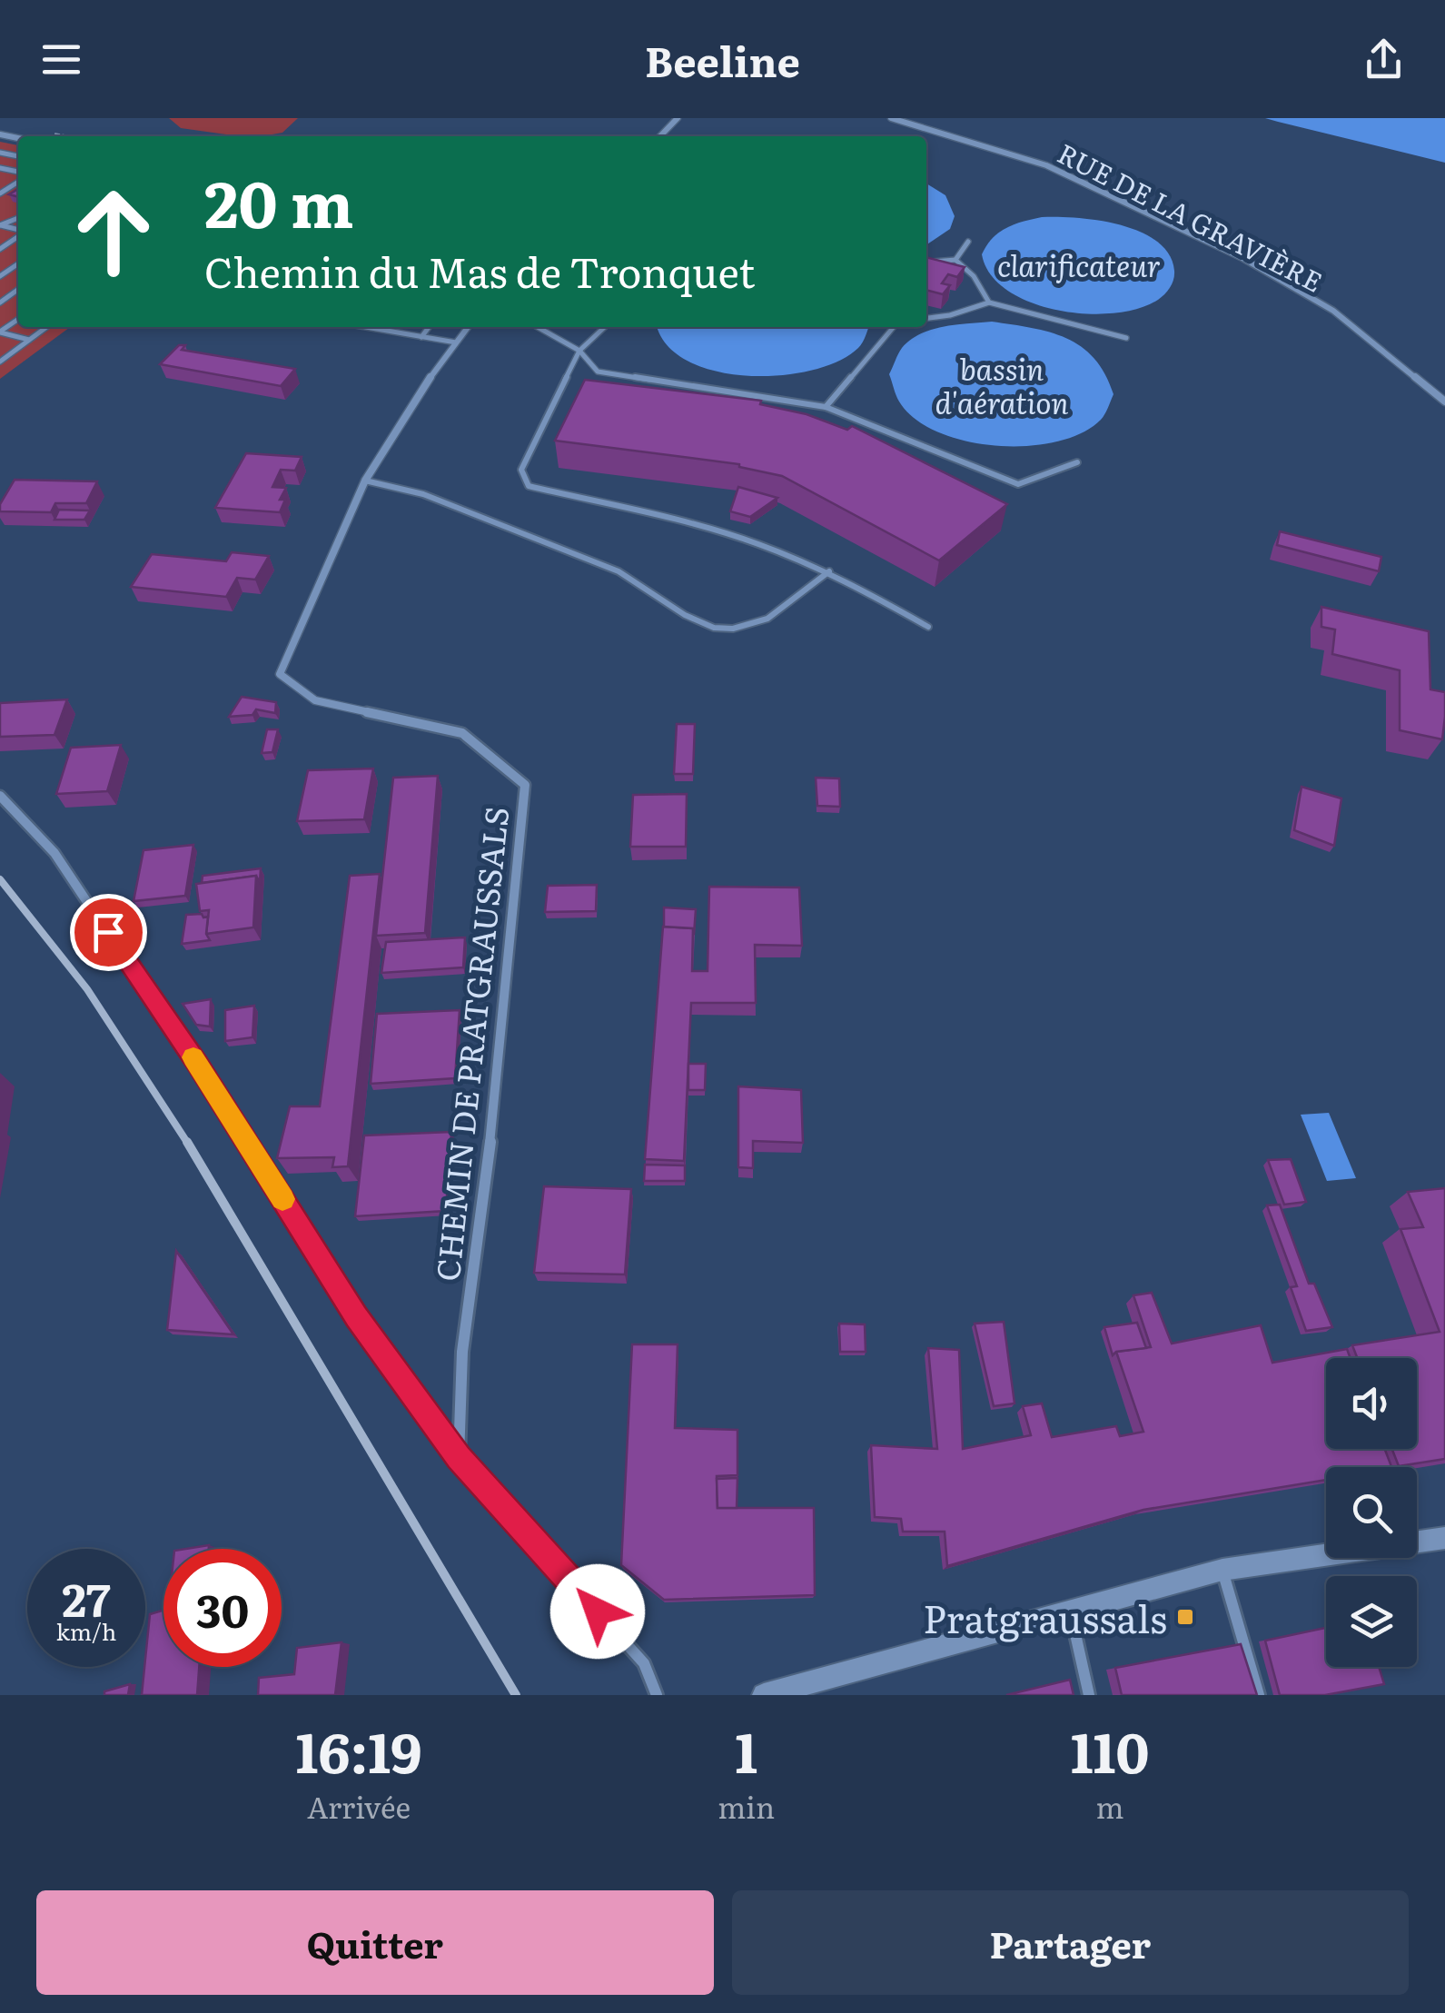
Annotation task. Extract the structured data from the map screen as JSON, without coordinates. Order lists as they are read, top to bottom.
{
  "streets": {
    "street": ["RUE DE LA GRAVIÈRE", "CHEMIN DE PRATGRAUSSALS"]
  },
  "water": ["clarificateur", "bassin d'aération"],
  "places": {
    "transit": ["Pratgraussals"]
  },
  "page": {
    "header": "Beeline",
    "turn": ["20 m", "Chemin du Mas de Tronquet"],
    "speed": "27 km/h",
    "limit": "30",
    "eta": [
      "16:19",
      "Arrivée",
      "1",
      "min",
      "110",
      "m"
    ],
    "buttons": ["Quitter", "Partager"]
  }
}
